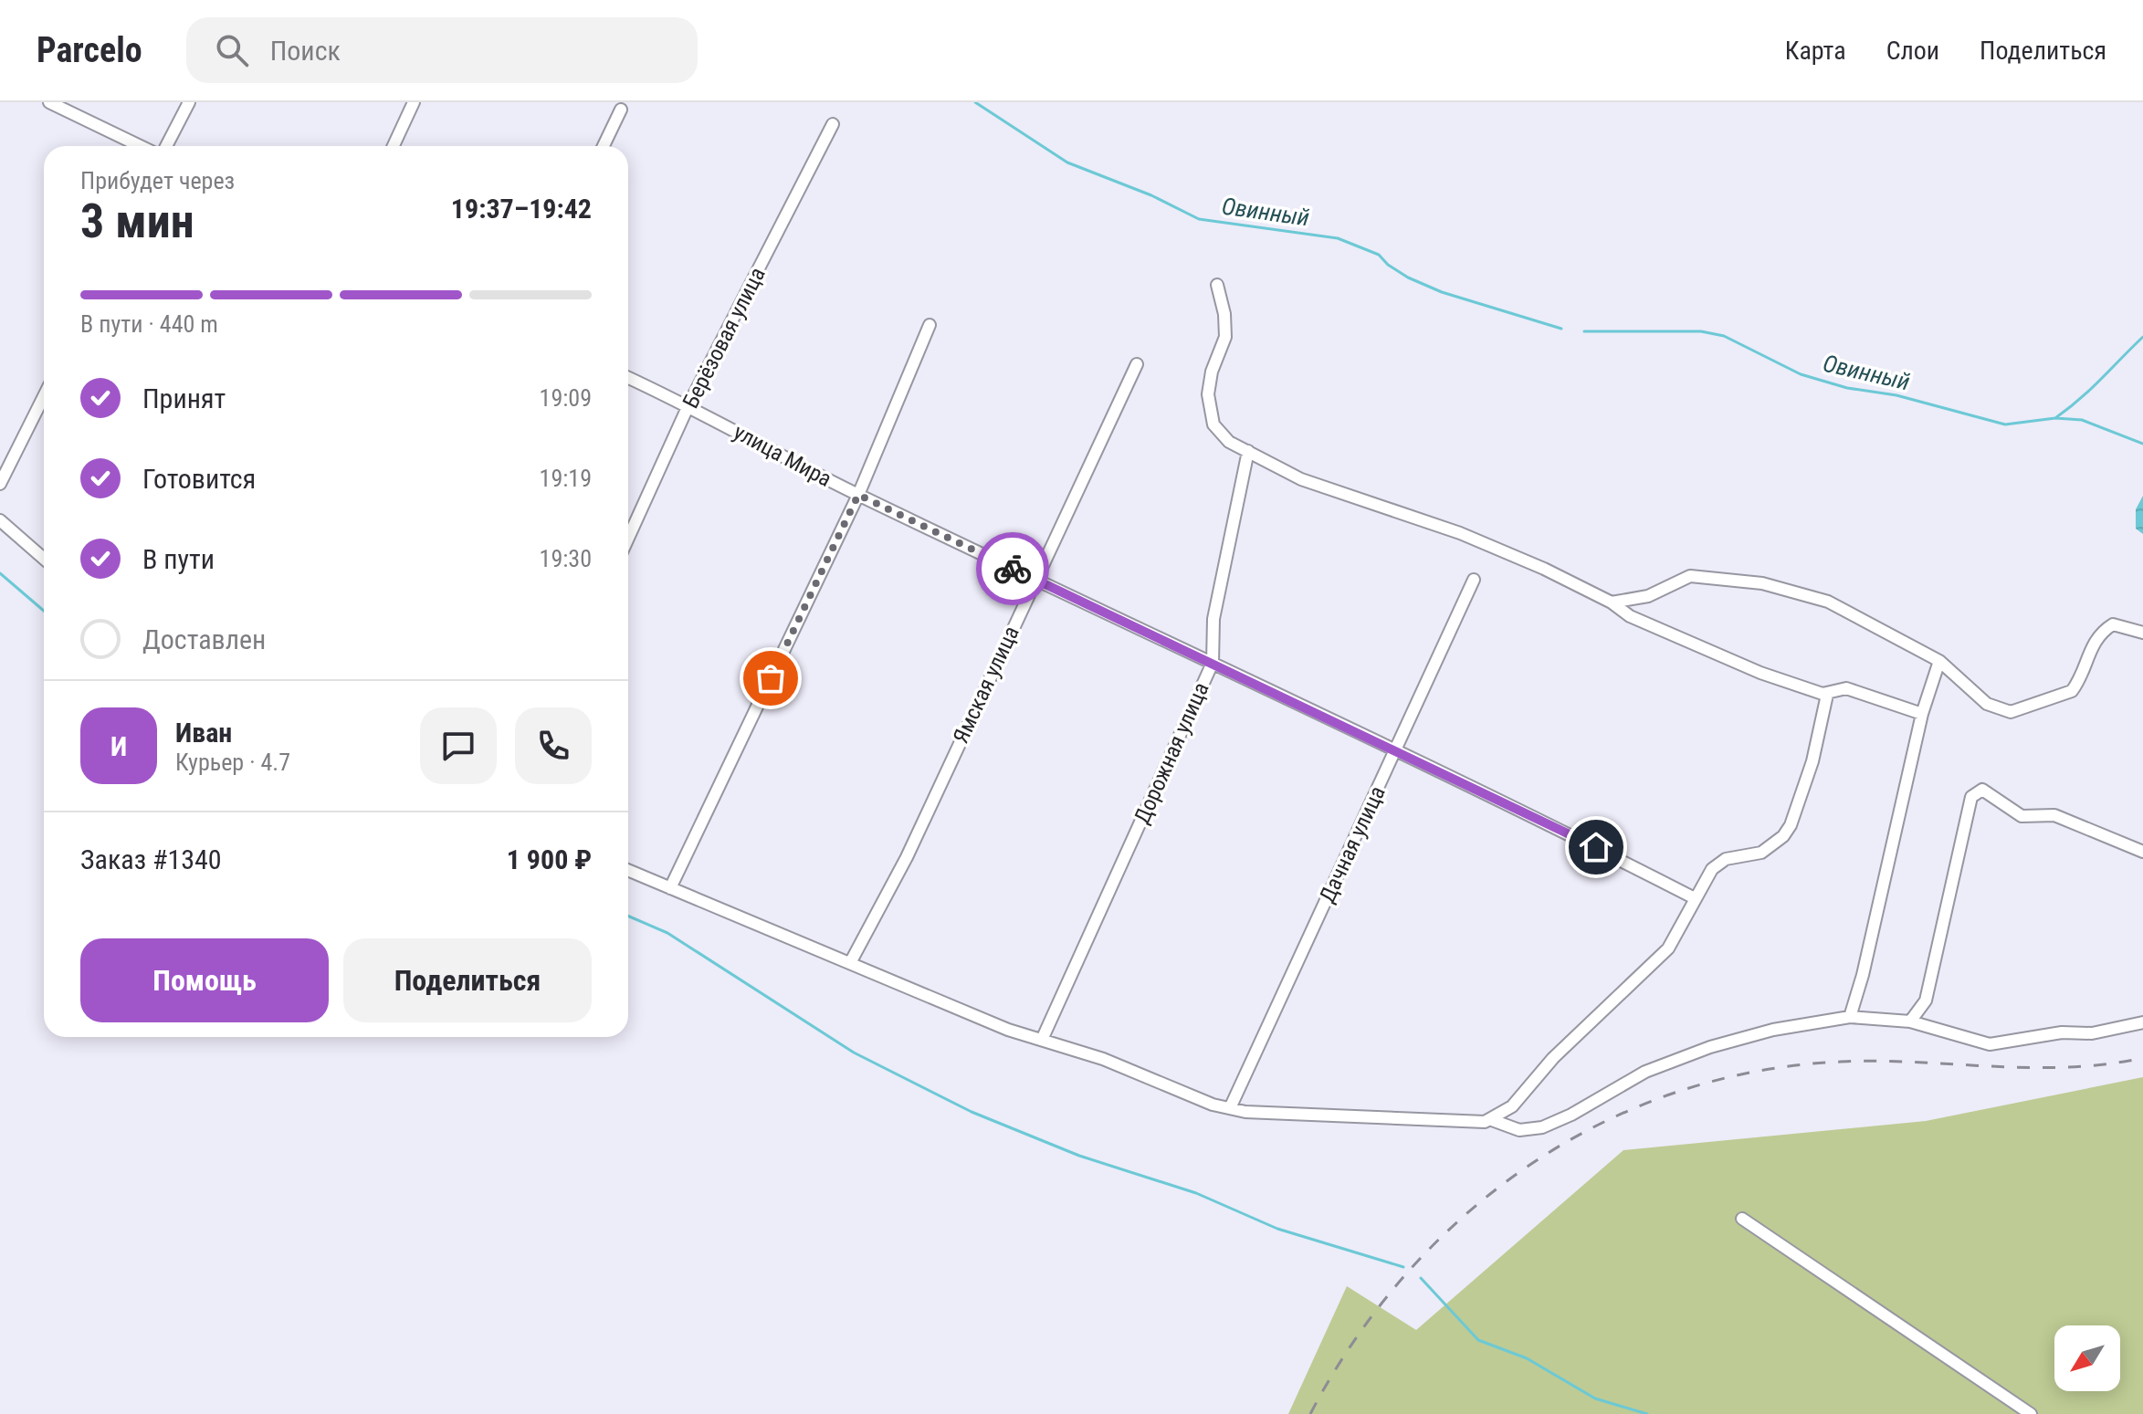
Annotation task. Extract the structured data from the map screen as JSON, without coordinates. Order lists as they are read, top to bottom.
{
  "streets": {
    "street": [
      "Берёзовая улица",
      "улица Мира",
      "Ямская улица",
      "Дорожная улица",
      "Дачная улица"
    ]
  },
  "crossings": [
    ["Берёзовая улица", "улица Мира"],
    ["улица Мира", "Ямская улица"],
    ["улица Мира", "Дорожная улица"],
    ["улица Мира", "Дачная улица"]
  ],
  "water": ["Овинный"],
  "north": "bottom left",
  "page": {
    "header": "Parcelo",
    "search": "Поиск",
    "nav": ["Карта", "Слои", "Поделиться"],
    "heading": ["3 мин", "Прибудет через", "19:37–19:42"],
    "panel": [
      "Иван",
      "Курьер · 4.7",
      "Заказ #1340",
      "1 900 ₽"
    ],
    "bar": "В пути · 440 m",
    "list": [
      ["Принят", "19:09"],
      ["Готовится", "19:19"],
      ["В пути", "19:30"],
      "Доставлен"
    ],
    "round": "И",
    "buttons": ["Помощь", "Поделиться"]
  }
}
